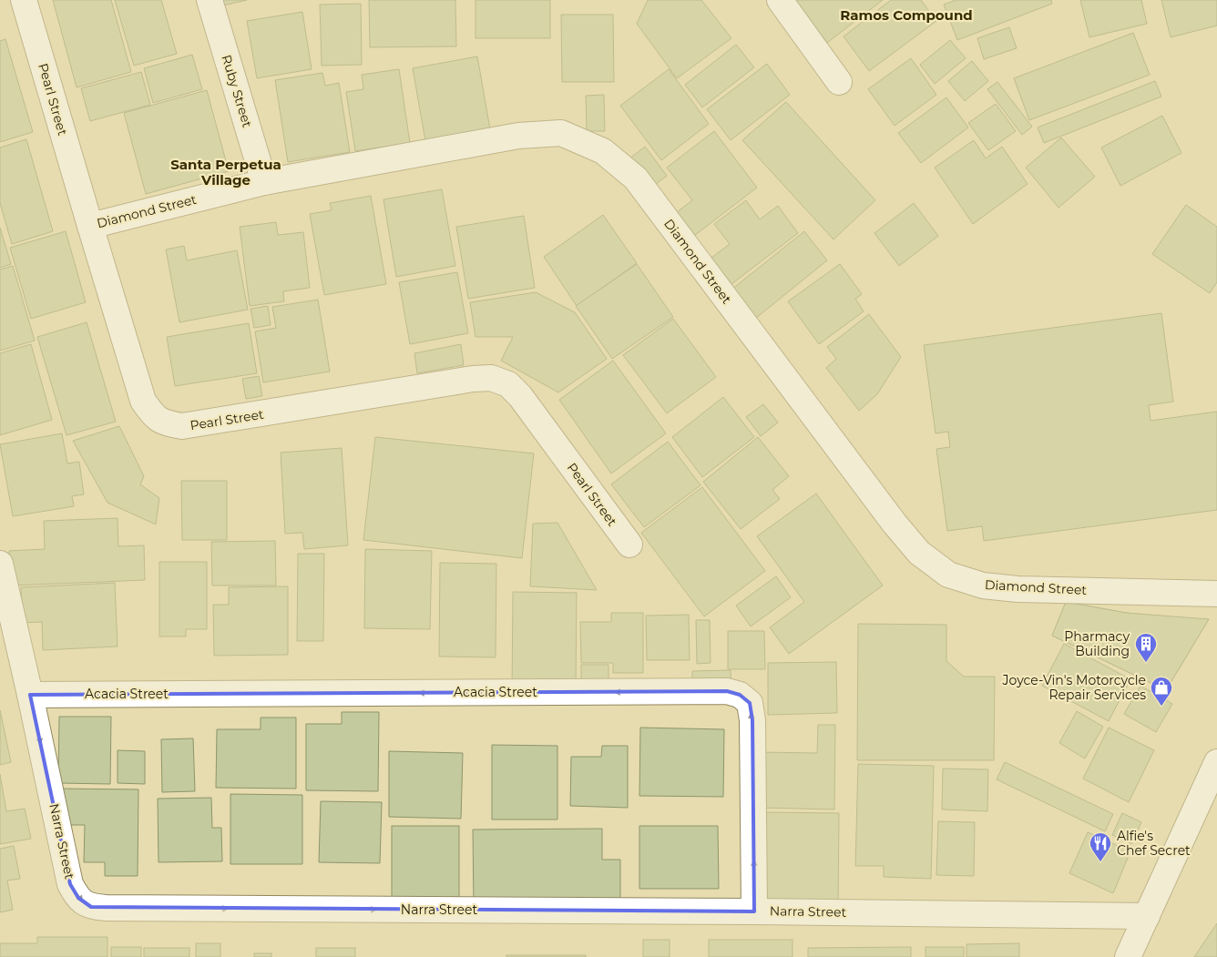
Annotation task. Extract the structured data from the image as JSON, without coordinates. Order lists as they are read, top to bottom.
{
  "streets": {
    "street": [
      "Ruby Street",
      "Pearl Street",
      "Diamond Street",
      "Acacia Street",
      "Narra Street"
    ]
  },
  "crossings": [
    ["Ruby Street", "Diamond Street"],
    ["Pearl Street", "Diamond Street"],
    ["Acacia Street", "Narra Street"]
  ],
  "one_way": ["Acacia Street", "Narra Street"],
  "districts": ["Ramos Compound", "Santa Perpetua Village"],
  "places": {
    "building": ["Pharmacy Building"],
    "shop": ["Joyce-Vin's Motorcycle Repair Services"],
    "restaurant": ["Alfie's Chef Secret"]
  }
}
